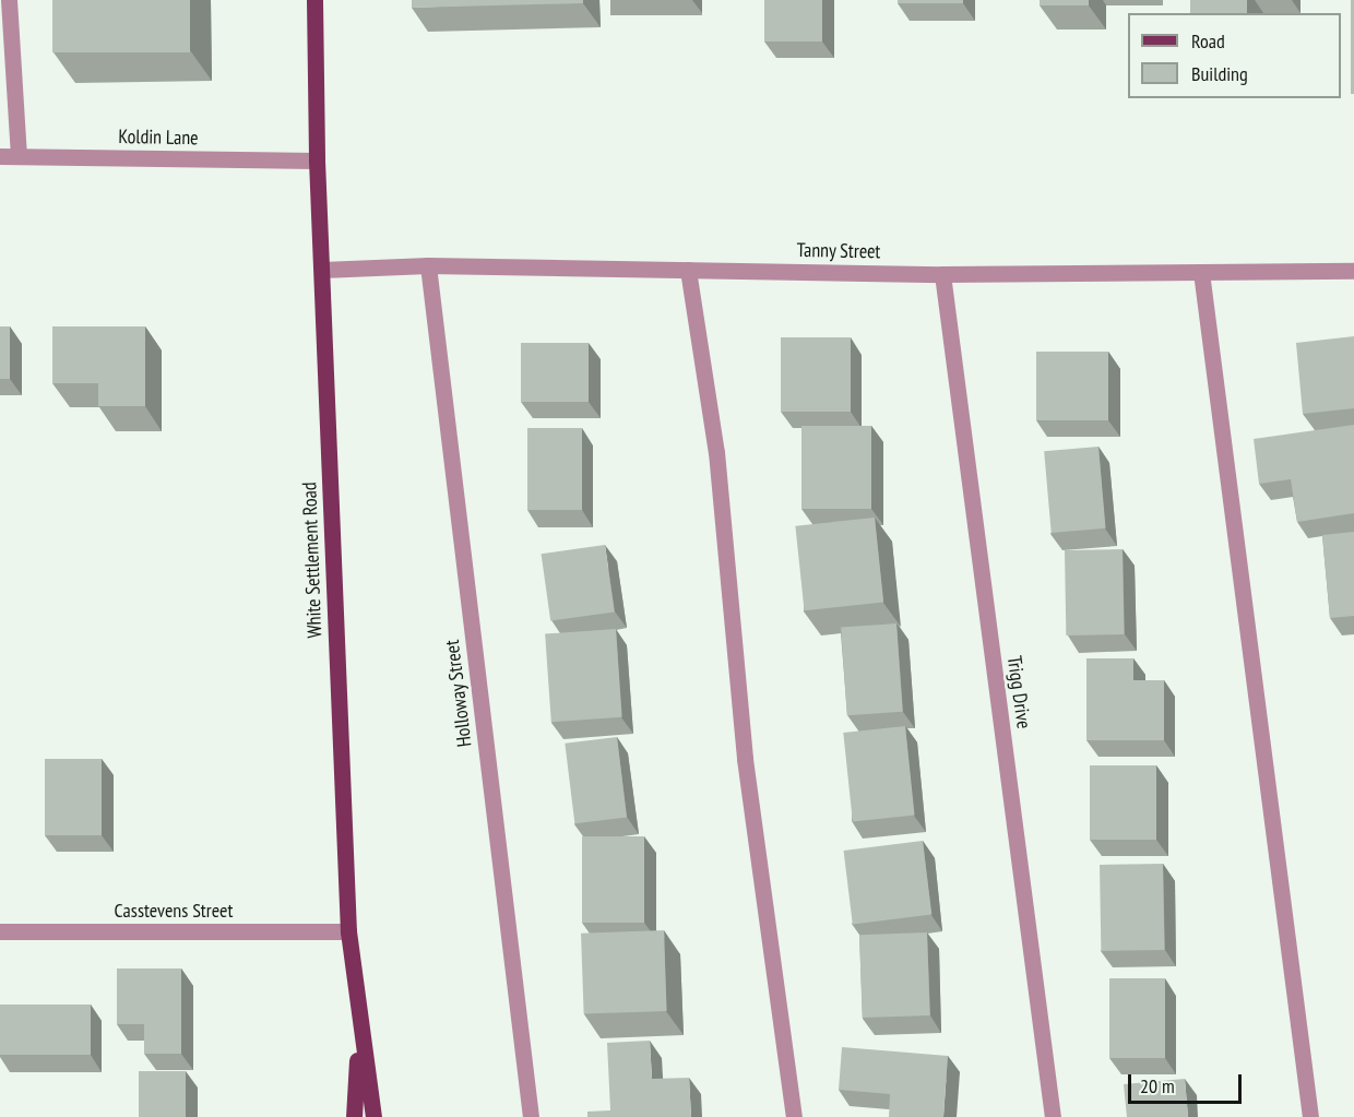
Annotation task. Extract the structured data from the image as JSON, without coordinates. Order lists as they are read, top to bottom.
{
  "streets": {
    "main road": ["White Settlement Road"],
    "street": [
      "Koldin Lane",
      "Tanny Street",
      "Trigg Drive",
      "Holloway Street",
      "Casstevens Street"
    ]
  },
  "crossings": [
    ["Koldin Lane", "White Settlement Road"],
    ["Tanny Street", "White Settlement Road"],
    ["Tanny Street", "Trigg Drive"],
    ["Tanny Street", "Holloway Street"],
    ["White Settlement Road", "Casstevens Street"]
  ],
  "legend": ["Road", "Building"],
  "scale_bar": "20 m"
}
